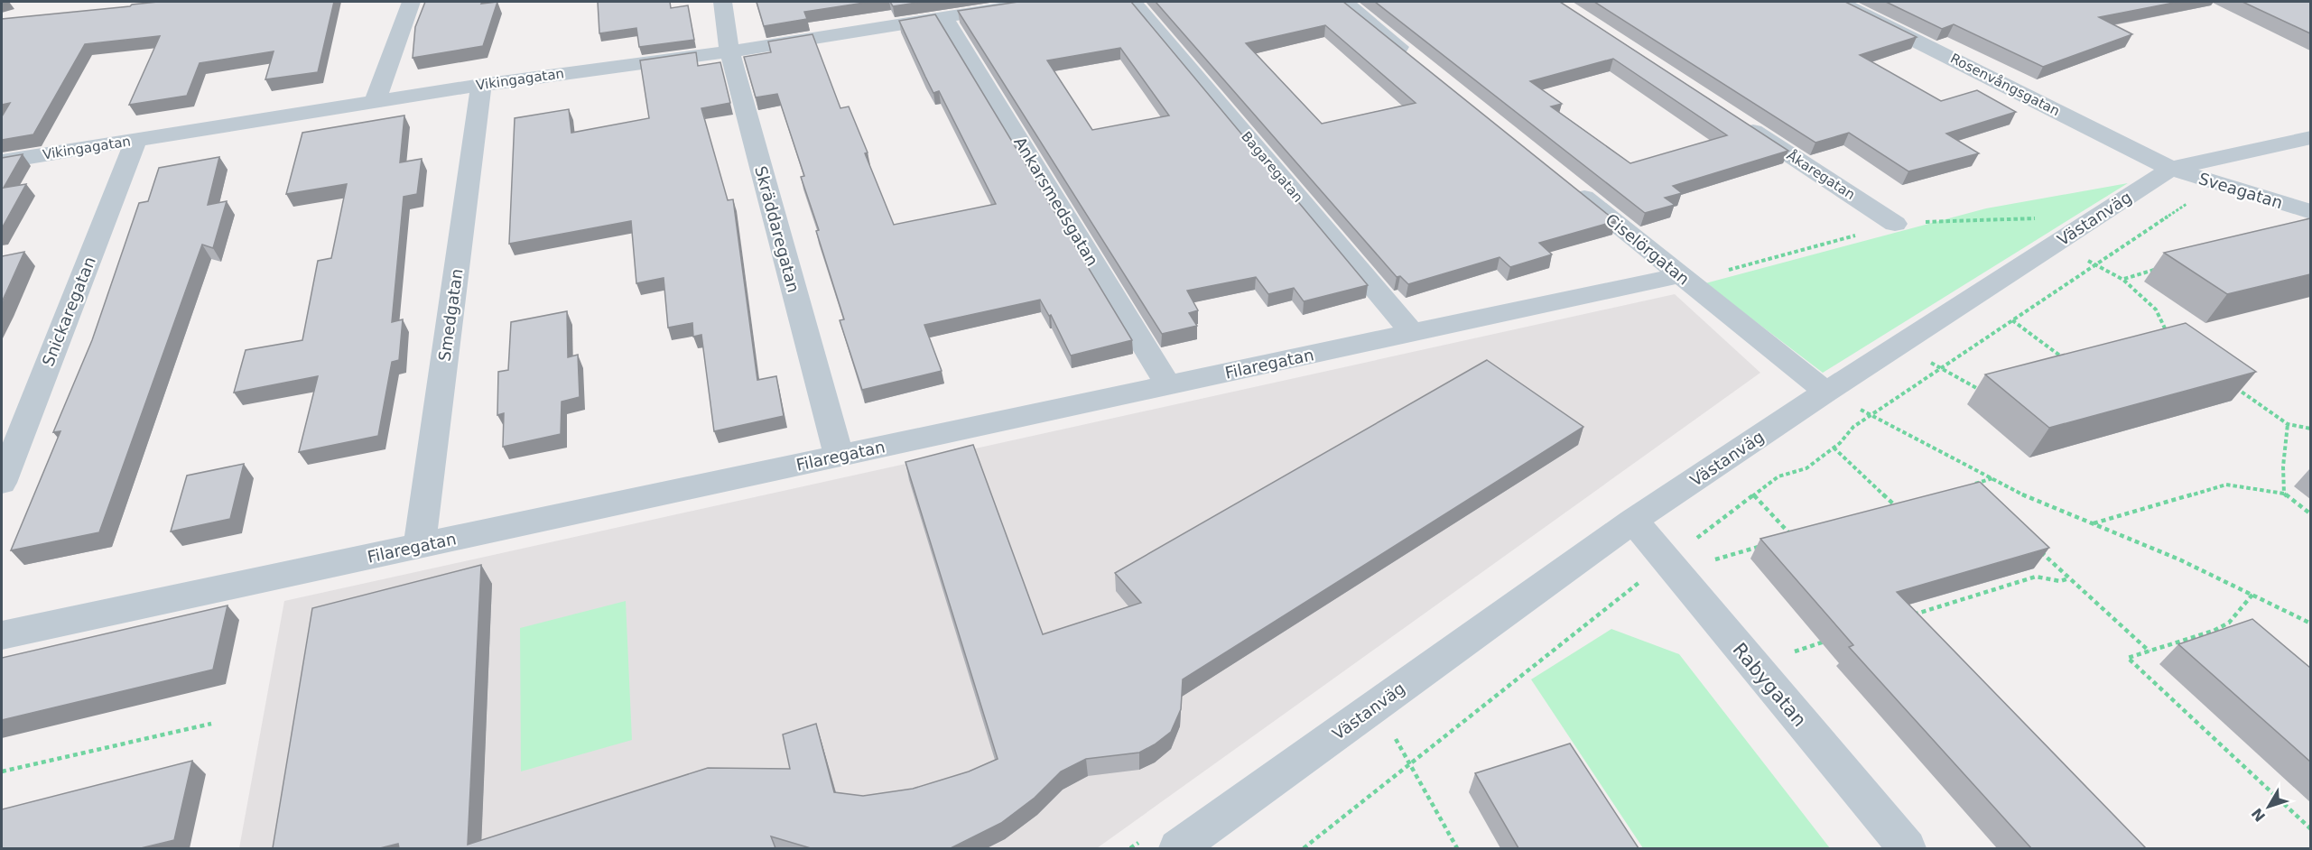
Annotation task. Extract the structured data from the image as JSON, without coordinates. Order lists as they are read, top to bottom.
{
  "streets": {
    "street": [
      "Vikingagatan",
      "Rosenvångsgatan",
      "Bagaregatan",
      "Åkaregatan",
      "Sveagatan",
      "Ankarsmedsgatan",
      "Västanväg",
      "Skräddaregatan",
      "Ciselörgatan",
      "Snickaregatan",
      "Smedgatan",
      "Filaregatan",
      "Rabygatan"
    ]
  },
  "crossings": [
    ["Vikingagatan", "Ankarsmedsgatan"],
    ["Vikingagatan", "Skräddaregatan"],
    ["Vikingagatan", "Snickaregatan"],
    ["Vikingagatan", "Smedgatan"],
    ["Rosenvångsgatan", "Sveagatan"],
    ["Rosenvångsgatan", "Västanväg"],
    ["Bagaregatan", "Filaregatan"],
    ["Sveagatan", "Västanväg"],
    ["Ankarsmedsgatan", "Filaregatan"],
    ["Västanväg", "Ciselörgatan"],
    ["Västanväg", "Rabygatan"],
    ["Skräddaregatan", "Filaregatan"],
    ["Ciselörgatan", "Filaregatan"],
    ["Smedgatan", "Filaregatan"]
  ],
  "north": "bottom left"
}
